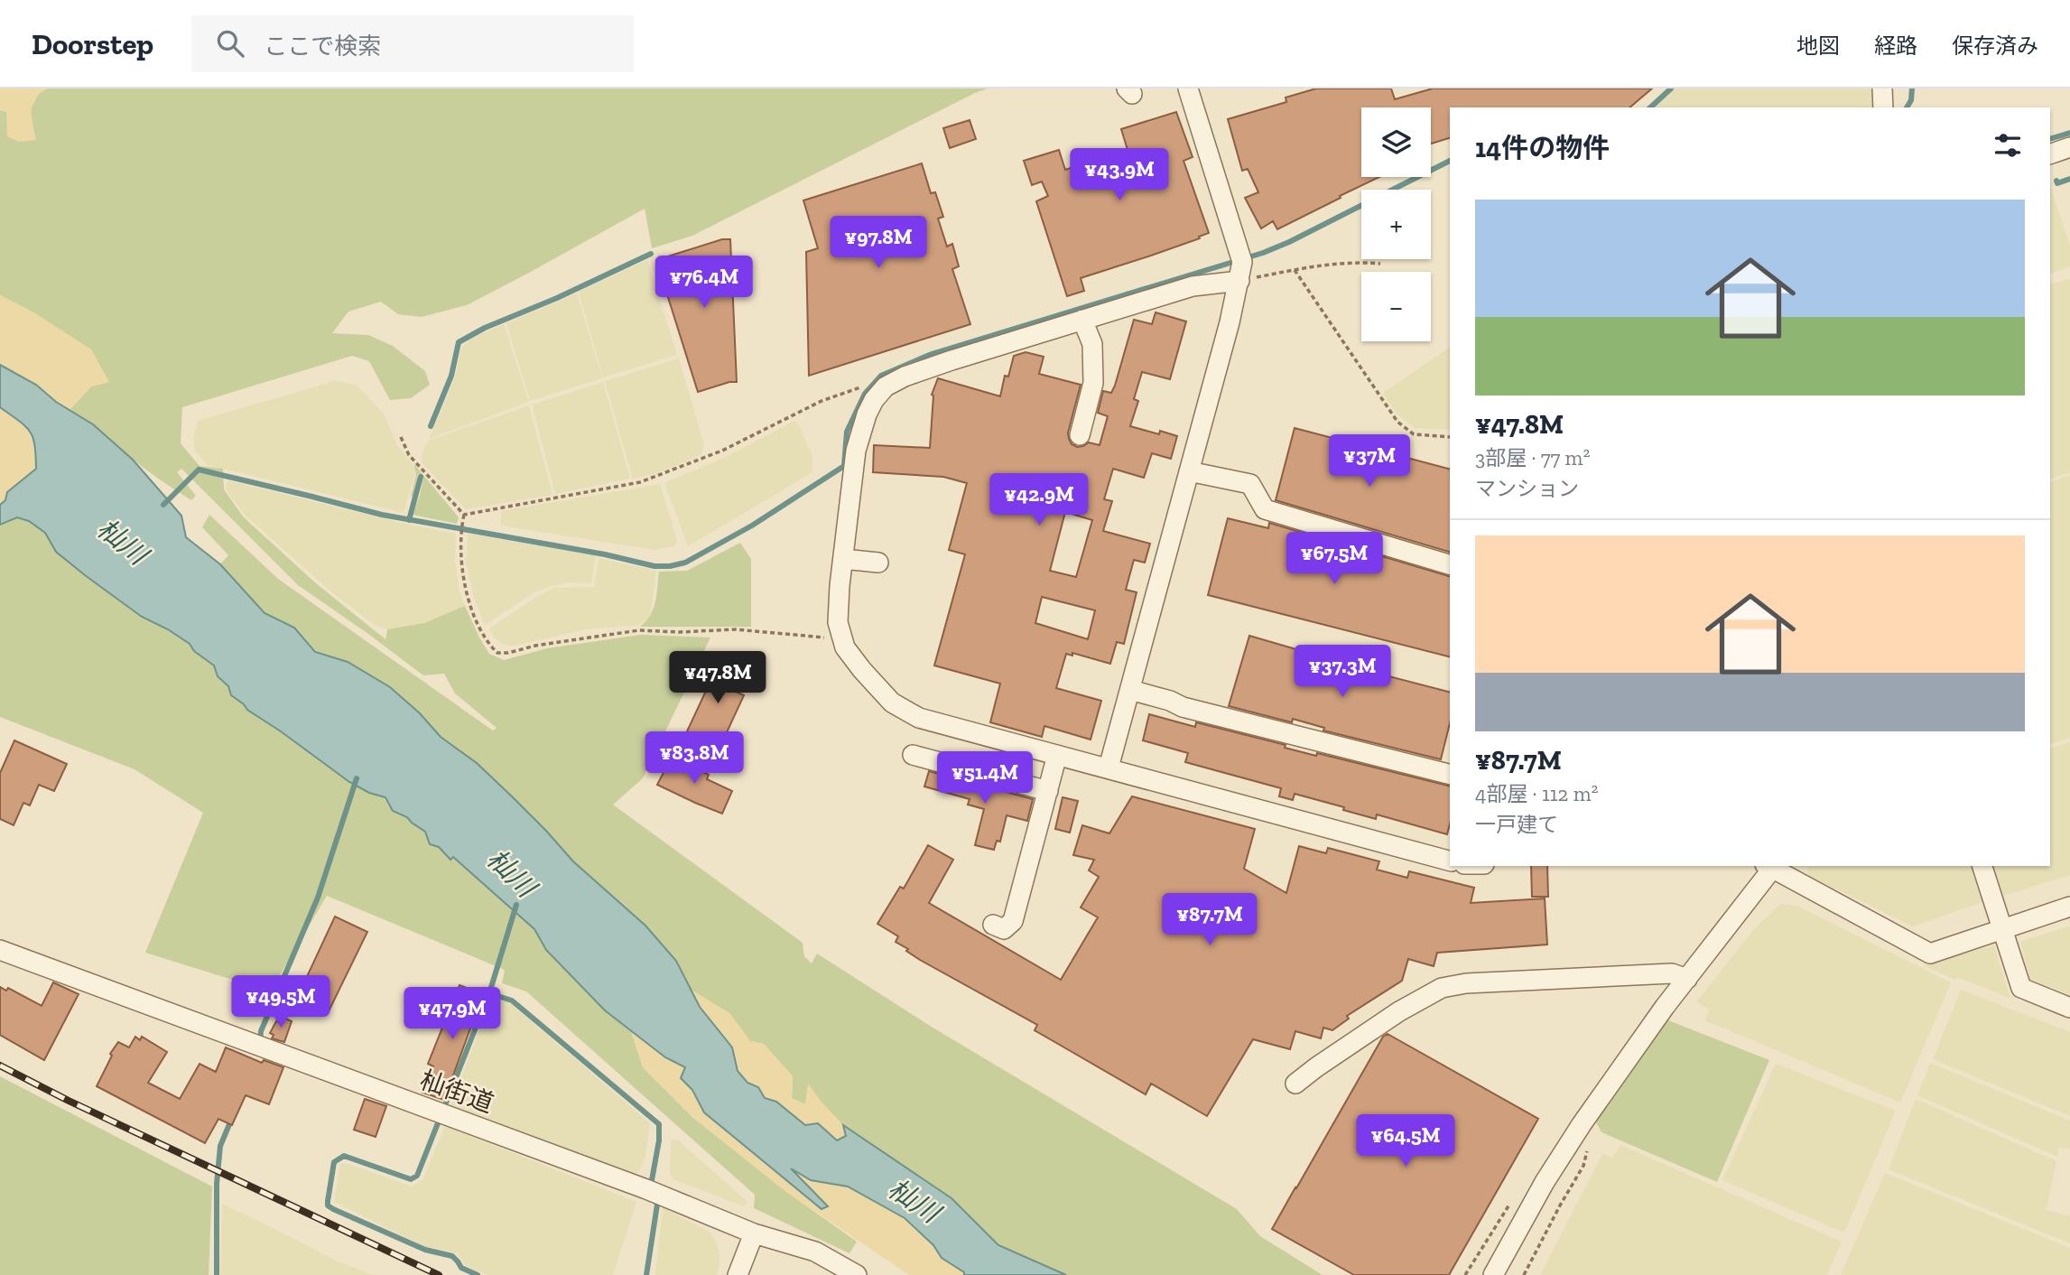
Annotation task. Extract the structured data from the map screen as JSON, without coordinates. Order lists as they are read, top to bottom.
{
  "streets": {
    "street": ["杣街道"]
  },
  "water": ["杣川"],
  "page": {
    "header": "Doorstep",
    "search": "ここで検索",
    "nav": ["地図", "経路", "保存済み"],
    "map_buttons": ["+", "−"],
    "heading": "14件の物件",
    "price": [
      "¥43.9M",
      "¥97.8M",
      "¥76.4M",
      "¥37M",
      "¥42.9M",
      "¥67.5M",
      "¥37.3M",
      "¥47.8M",
      "¥83.8M",
      "¥51.4M",
      "¥87.7M",
      "¥49.5M",
      "¥47.9M",
      "¥64.5M"
    ],
    "list": [
      {
        "name": "¥47.8M",
        "note": "3部屋 · 77 m² · マンション"
      },
      {
        "name": "¥87.7M",
        "note": "4部屋 · 112 m² · 一戸建て"
      }
    ]
  }
}
